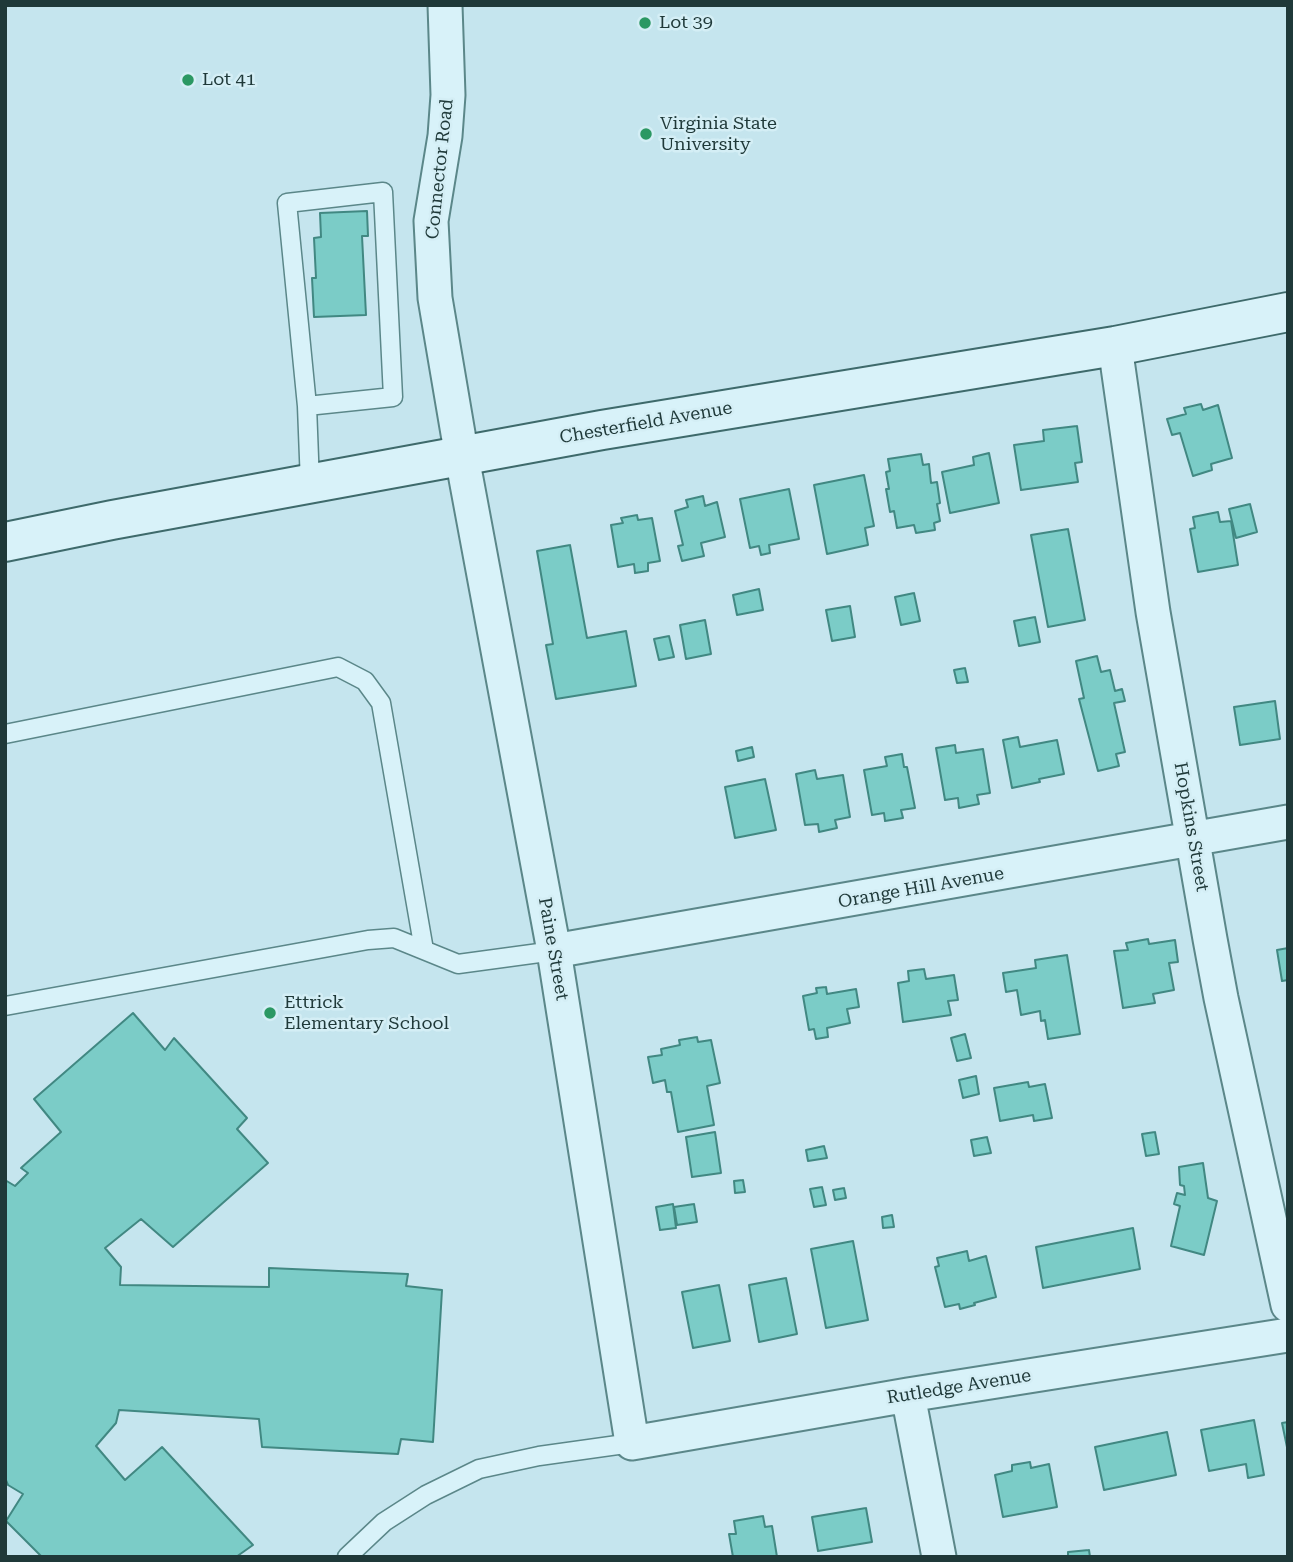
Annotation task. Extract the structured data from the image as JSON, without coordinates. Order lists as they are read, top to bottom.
{
  "streets": {
    "main road": ["Chesterfield Avenue"],
    "street": [
      "Connector Road",
      "Hopkins Street",
      "Orange Hill Avenue",
      "Paine Street",
      "Rutledge Avenue"
    ]
  },
  "crossings": [
    ["Connector Road", "Chesterfield Avenue"],
    ["Connector Road", "Paine Street"],
    ["Chesterfield Avenue", "Hopkins Street"],
    ["Chesterfield Avenue", "Paine Street"],
    ["Hopkins Street", "Orange Hill Avenue"],
    ["Orange Hill Avenue", "Paine Street"],
    ["Paine Street", "Rutledge Avenue"]
  ],
  "places": [
    "Lot 39",
    "Lot 41",
    "Virginia State University",
    "Ettrick Elementary School"
  ]
}
